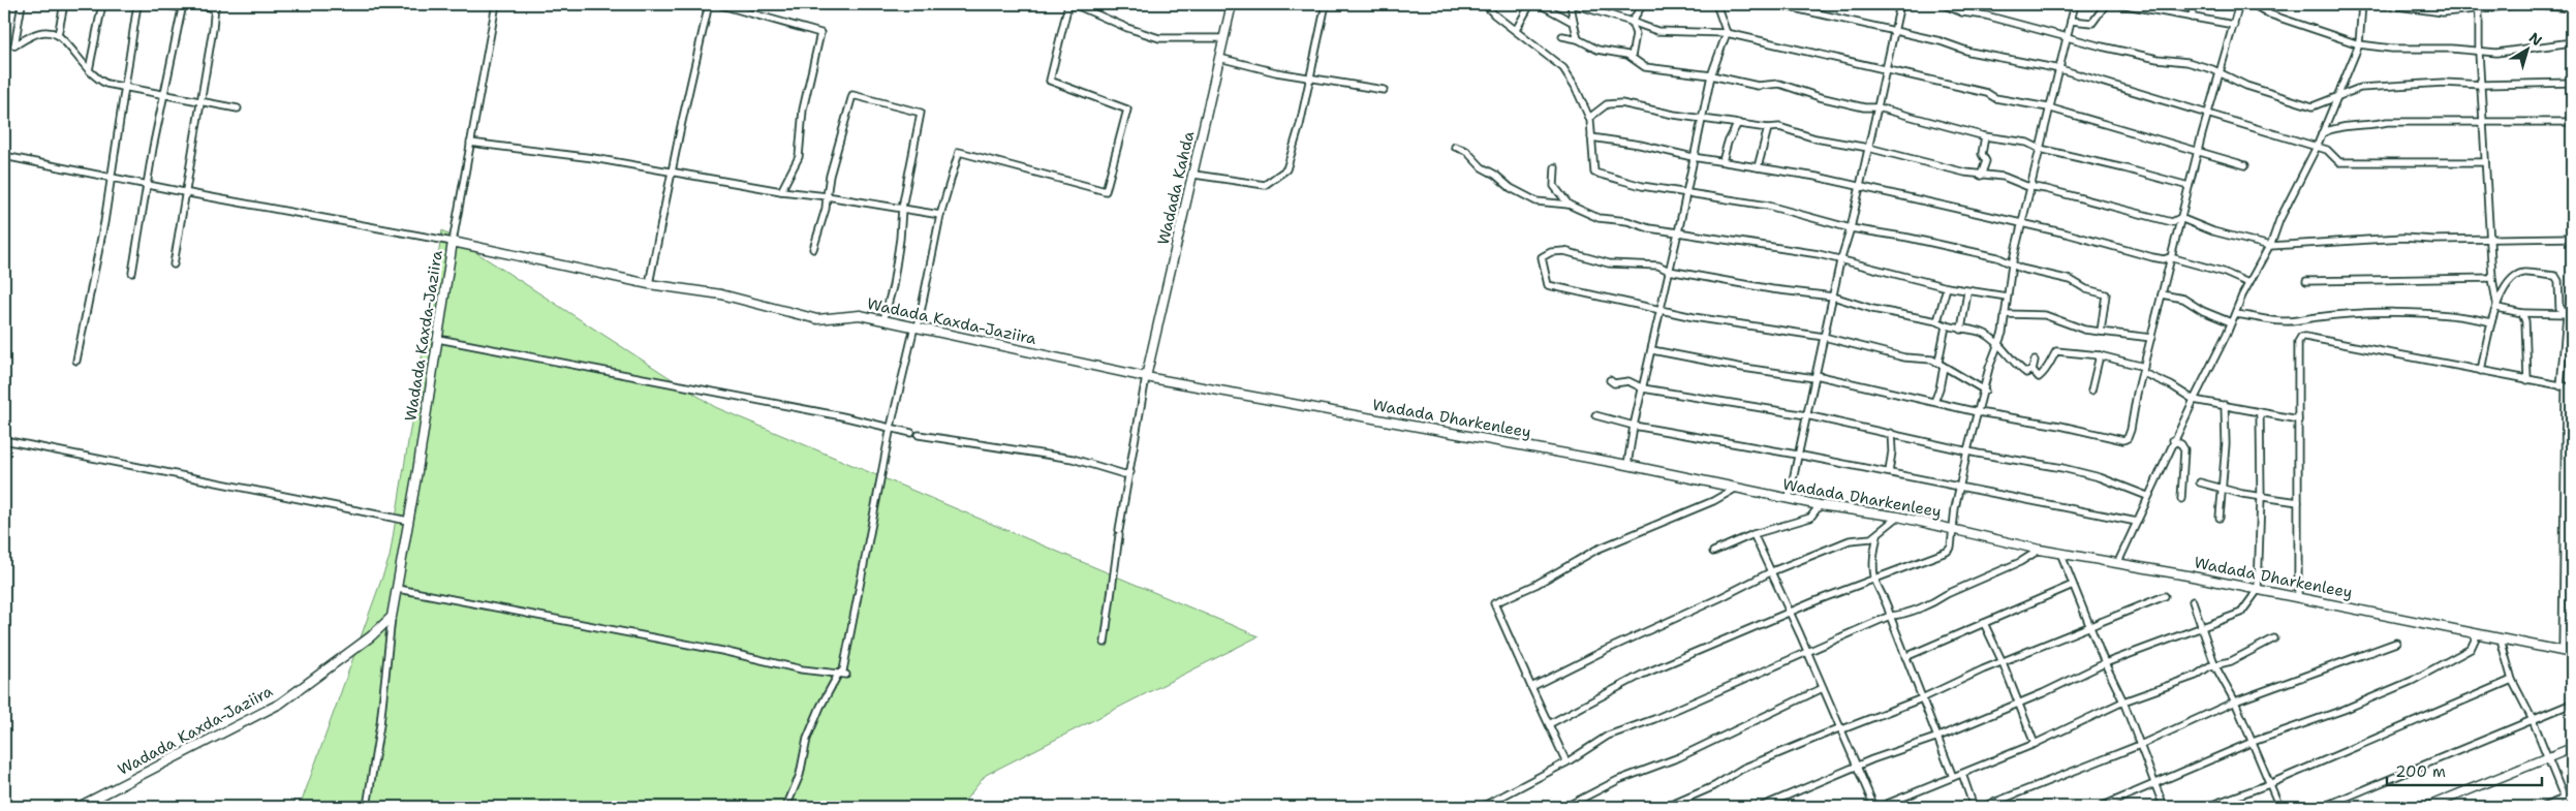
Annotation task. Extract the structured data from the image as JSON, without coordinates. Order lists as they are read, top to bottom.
{
  "streets": {
    "main road": ["Wadada Kahda", "Wadada Kaxda-Jaziira", "Wadada Dharkenleey"]
  },
  "crossings": [
    ["Wadada Kahda", "Wadada Kaxda-Jaziira"],
    ["Wadada Kahda", "Wadada Dharkenleey"],
    ["Wadada Kaxda-Jaziira", "Wadada Dharkenleey"]
  ],
  "scale_bar": "200 m",
  "north": "top right"
}
